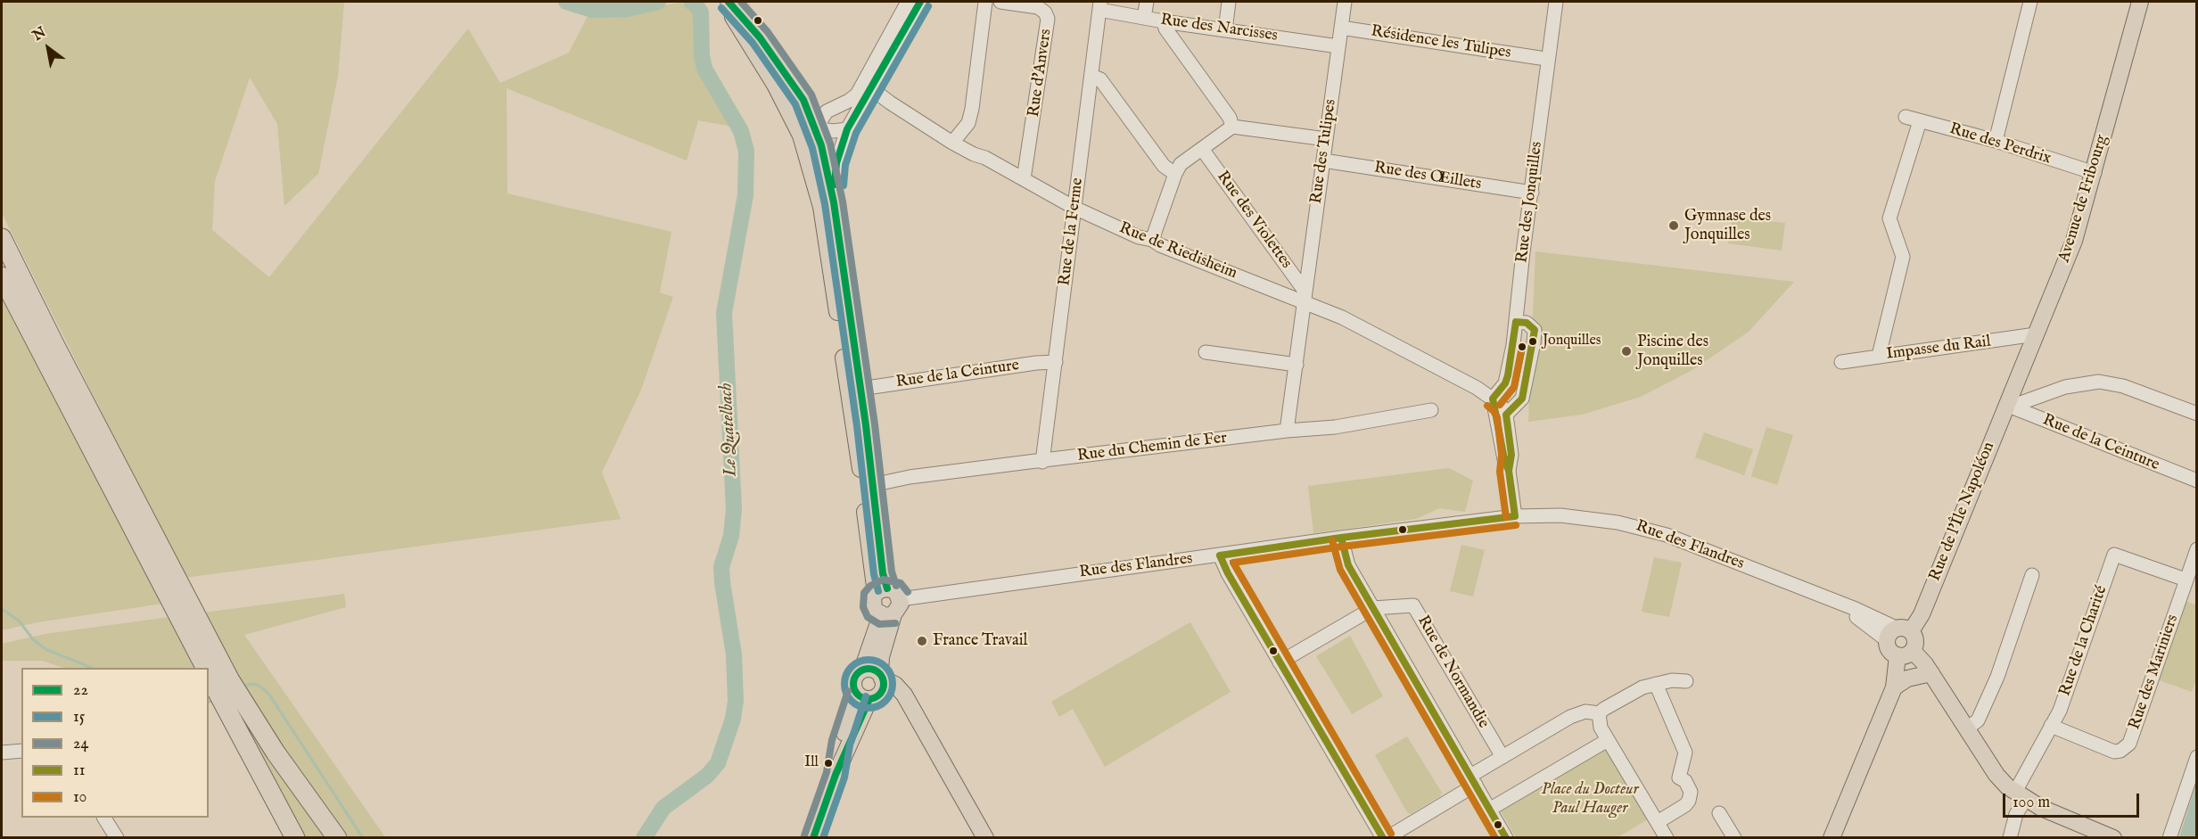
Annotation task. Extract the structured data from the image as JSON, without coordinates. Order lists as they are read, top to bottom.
{
  "streets": {
    "main road": ["Avenue de Fribourg", "Rue de l'Île Napoléon"],
    "street": [
      "Rue des Narcisses",
      "Résidence les Tulipes",
      "Rue d'Anvers",
      "Rue des Perdrix",
      "Rue des Tulipes",
      "Rue des Œillets",
      "Rue des Jonquilles",
      "Rue des Violettes",
      "Rue de la Ferme",
      "Rue de Riedisheim",
      "Impasse du Rail",
      "Rue de la Ceinture",
      "Rue du Chemin de Fer",
      "Rue des Flandres",
      "Rue de la Charité",
      "Rue de Normandie",
      "Rue des Mariniers"
    ]
  },
  "crossings": [
    ["Rue des Narcisses", "Rue des Tulipes"],
    ["Rue des Narcisses", "Rue de la Ferme"],
    ["Résidence les Tulipes", "Rue des Tulipes"],
    ["Rue d'Anvers", "Rue de Riedisheim"],
    ["Rue des Perdrix", "Avenue de Fribourg"],
    ["Rue des Tulipes", "Rue des Œillets"],
    ["Rue des Tulipes", "Rue des Violettes"],
    ["Rue des Tulipes", "Rue de Riedisheim"],
    ["Rue des Tulipes", "Rue du Chemin de Fer"],
    ["Rue des Œillets", "Rue des Jonquilles"],
    ["Avenue de Fribourg", "Impasse du Rail"],
    ["Avenue de Fribourg", "Rue de la Ceinture"],
    ["Avenue de Fribourg", "Rue de l'Île Napoléon"],
    ["Rue des Jonquilles", "Rue de Riedisheim"],
    ["Rue des Violettes", "Rue de Riedisheim"],
    ["Rue de la Ferme", "Rue de Riedisheim"],
    ["Rue de la Ferme", "Rue de la Ceinture"],
    ["Rue de la Ferme", "Rue du Chemin de Fer"],
    ["Rue de la Ceinture", "Rue de l'Île Napoléon"],
    ["Rue de l'Île Napoléon", "Rue des Flandres"],
    ["Rue de la Charité", "Rue des Mariniers"]
  ],
  "water": ["Le Quatelbach"],
  "parks": ["Place du Docteur Paul Hauger"],
  "places": [
    "Gymnase des Jonquilles",
    "Jonquilles",
    "Piscine des Jonquilles",
    "France Travail",
    "Ill"
  ],
  "lines": [
    "transit line 22",
    "transit line 24",
    "transit line 15",
    "transit line 11",
    "transit line 10"
  ],
  "legend": [
    "22",
    "15",
    "24",
    "11",
    "10"
  ],
  "scale_bar": "100 m",
  "north": "top left"
}
